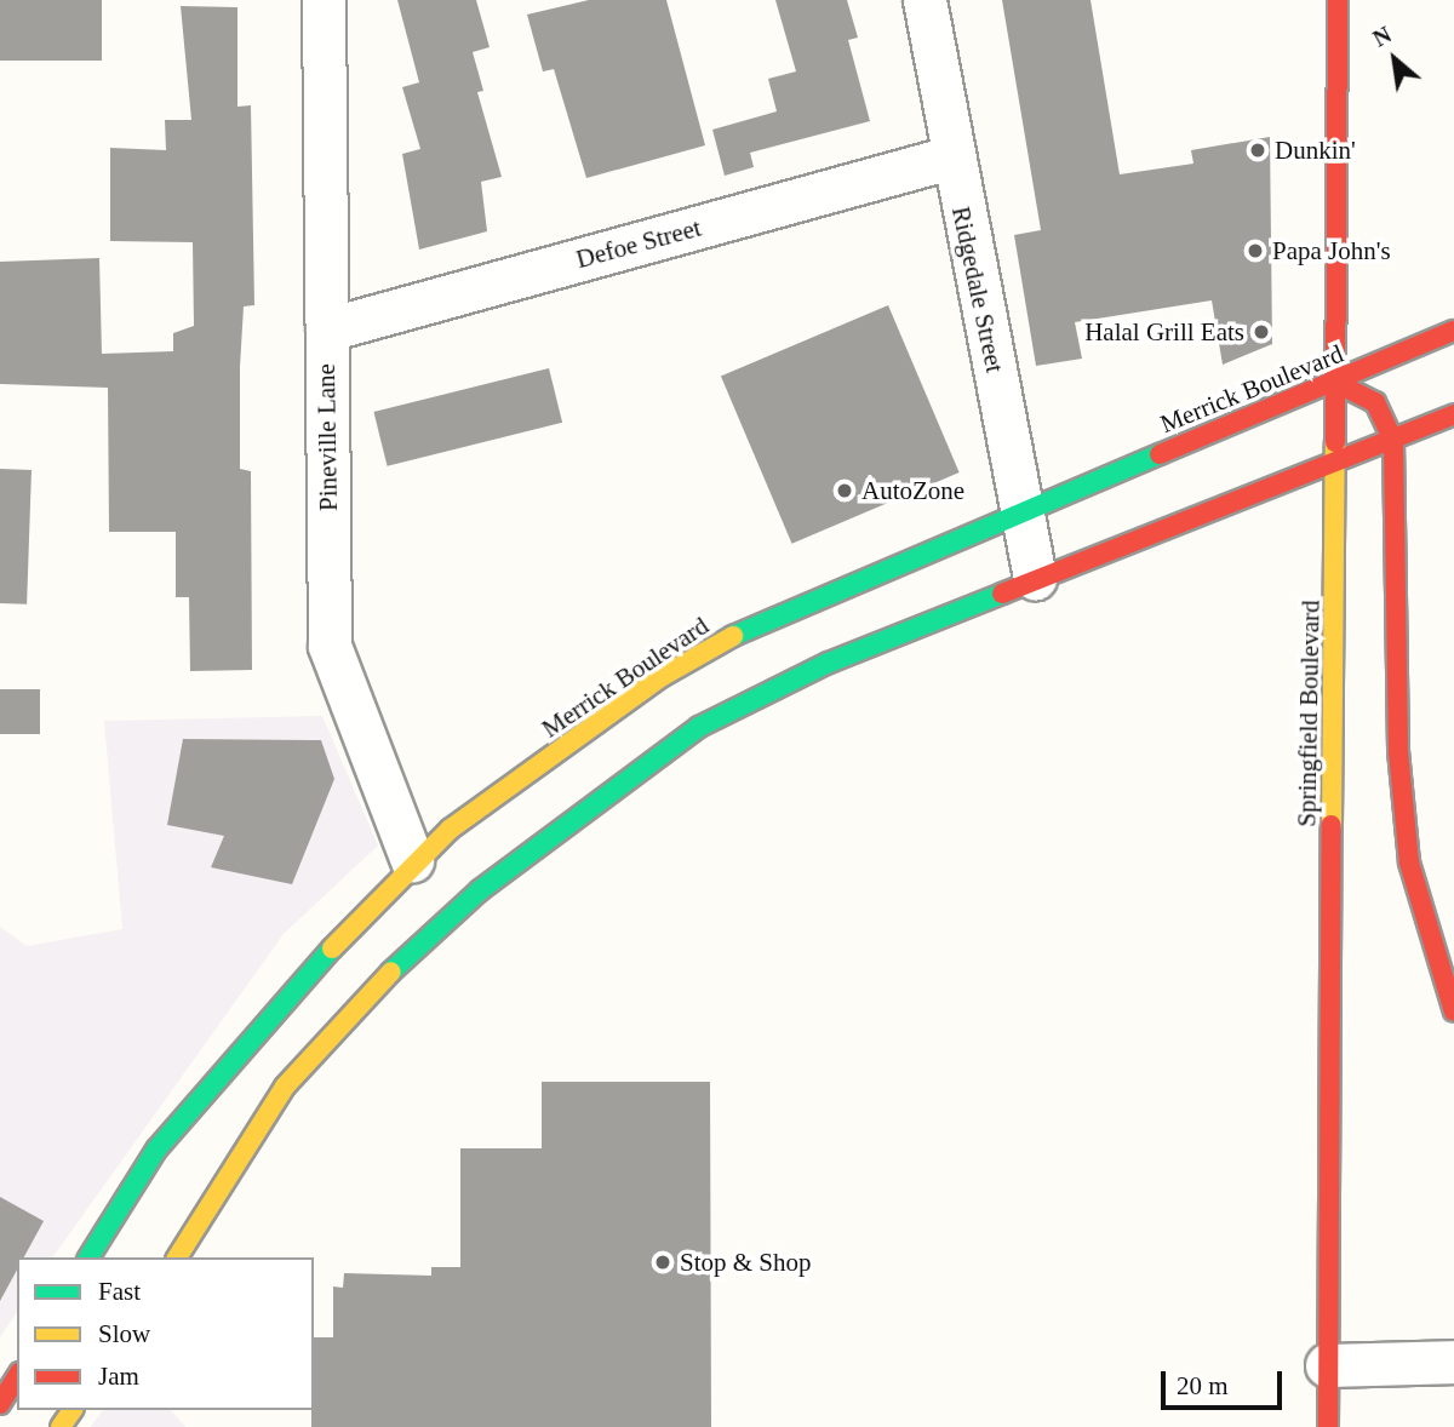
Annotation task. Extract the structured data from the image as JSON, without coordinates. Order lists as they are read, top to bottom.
{
  "streets": {
    "main road": ["Merrick Boulevard", "Springfield Boulevard"],
    "street": ["Defoe Street", "Ridgedale Street", "Pineville Lane"]
  },
  "crossings": [
    ["Defoe Street", "Ridgedale Street"],
    ["Defoe Street", "Pineville Lane"],
    ["Ridgedale Street", "Merrick Boulevard"],
    ["Merrick Boulevard", "Pineville Lane"],
    ["Merrick Boulevard", "Springfield Boulevard"]
  ],
  "places": [
    "Dunkin'",
    "Papa John's",
    "Halal Grill Eats",
    "AutoZone",
    "Stop & Shop"
  ],
  "legend": ["Fast", "Slow", "Jam"],
  "scale_bar": "20 m",
  "north": "top left"
}
